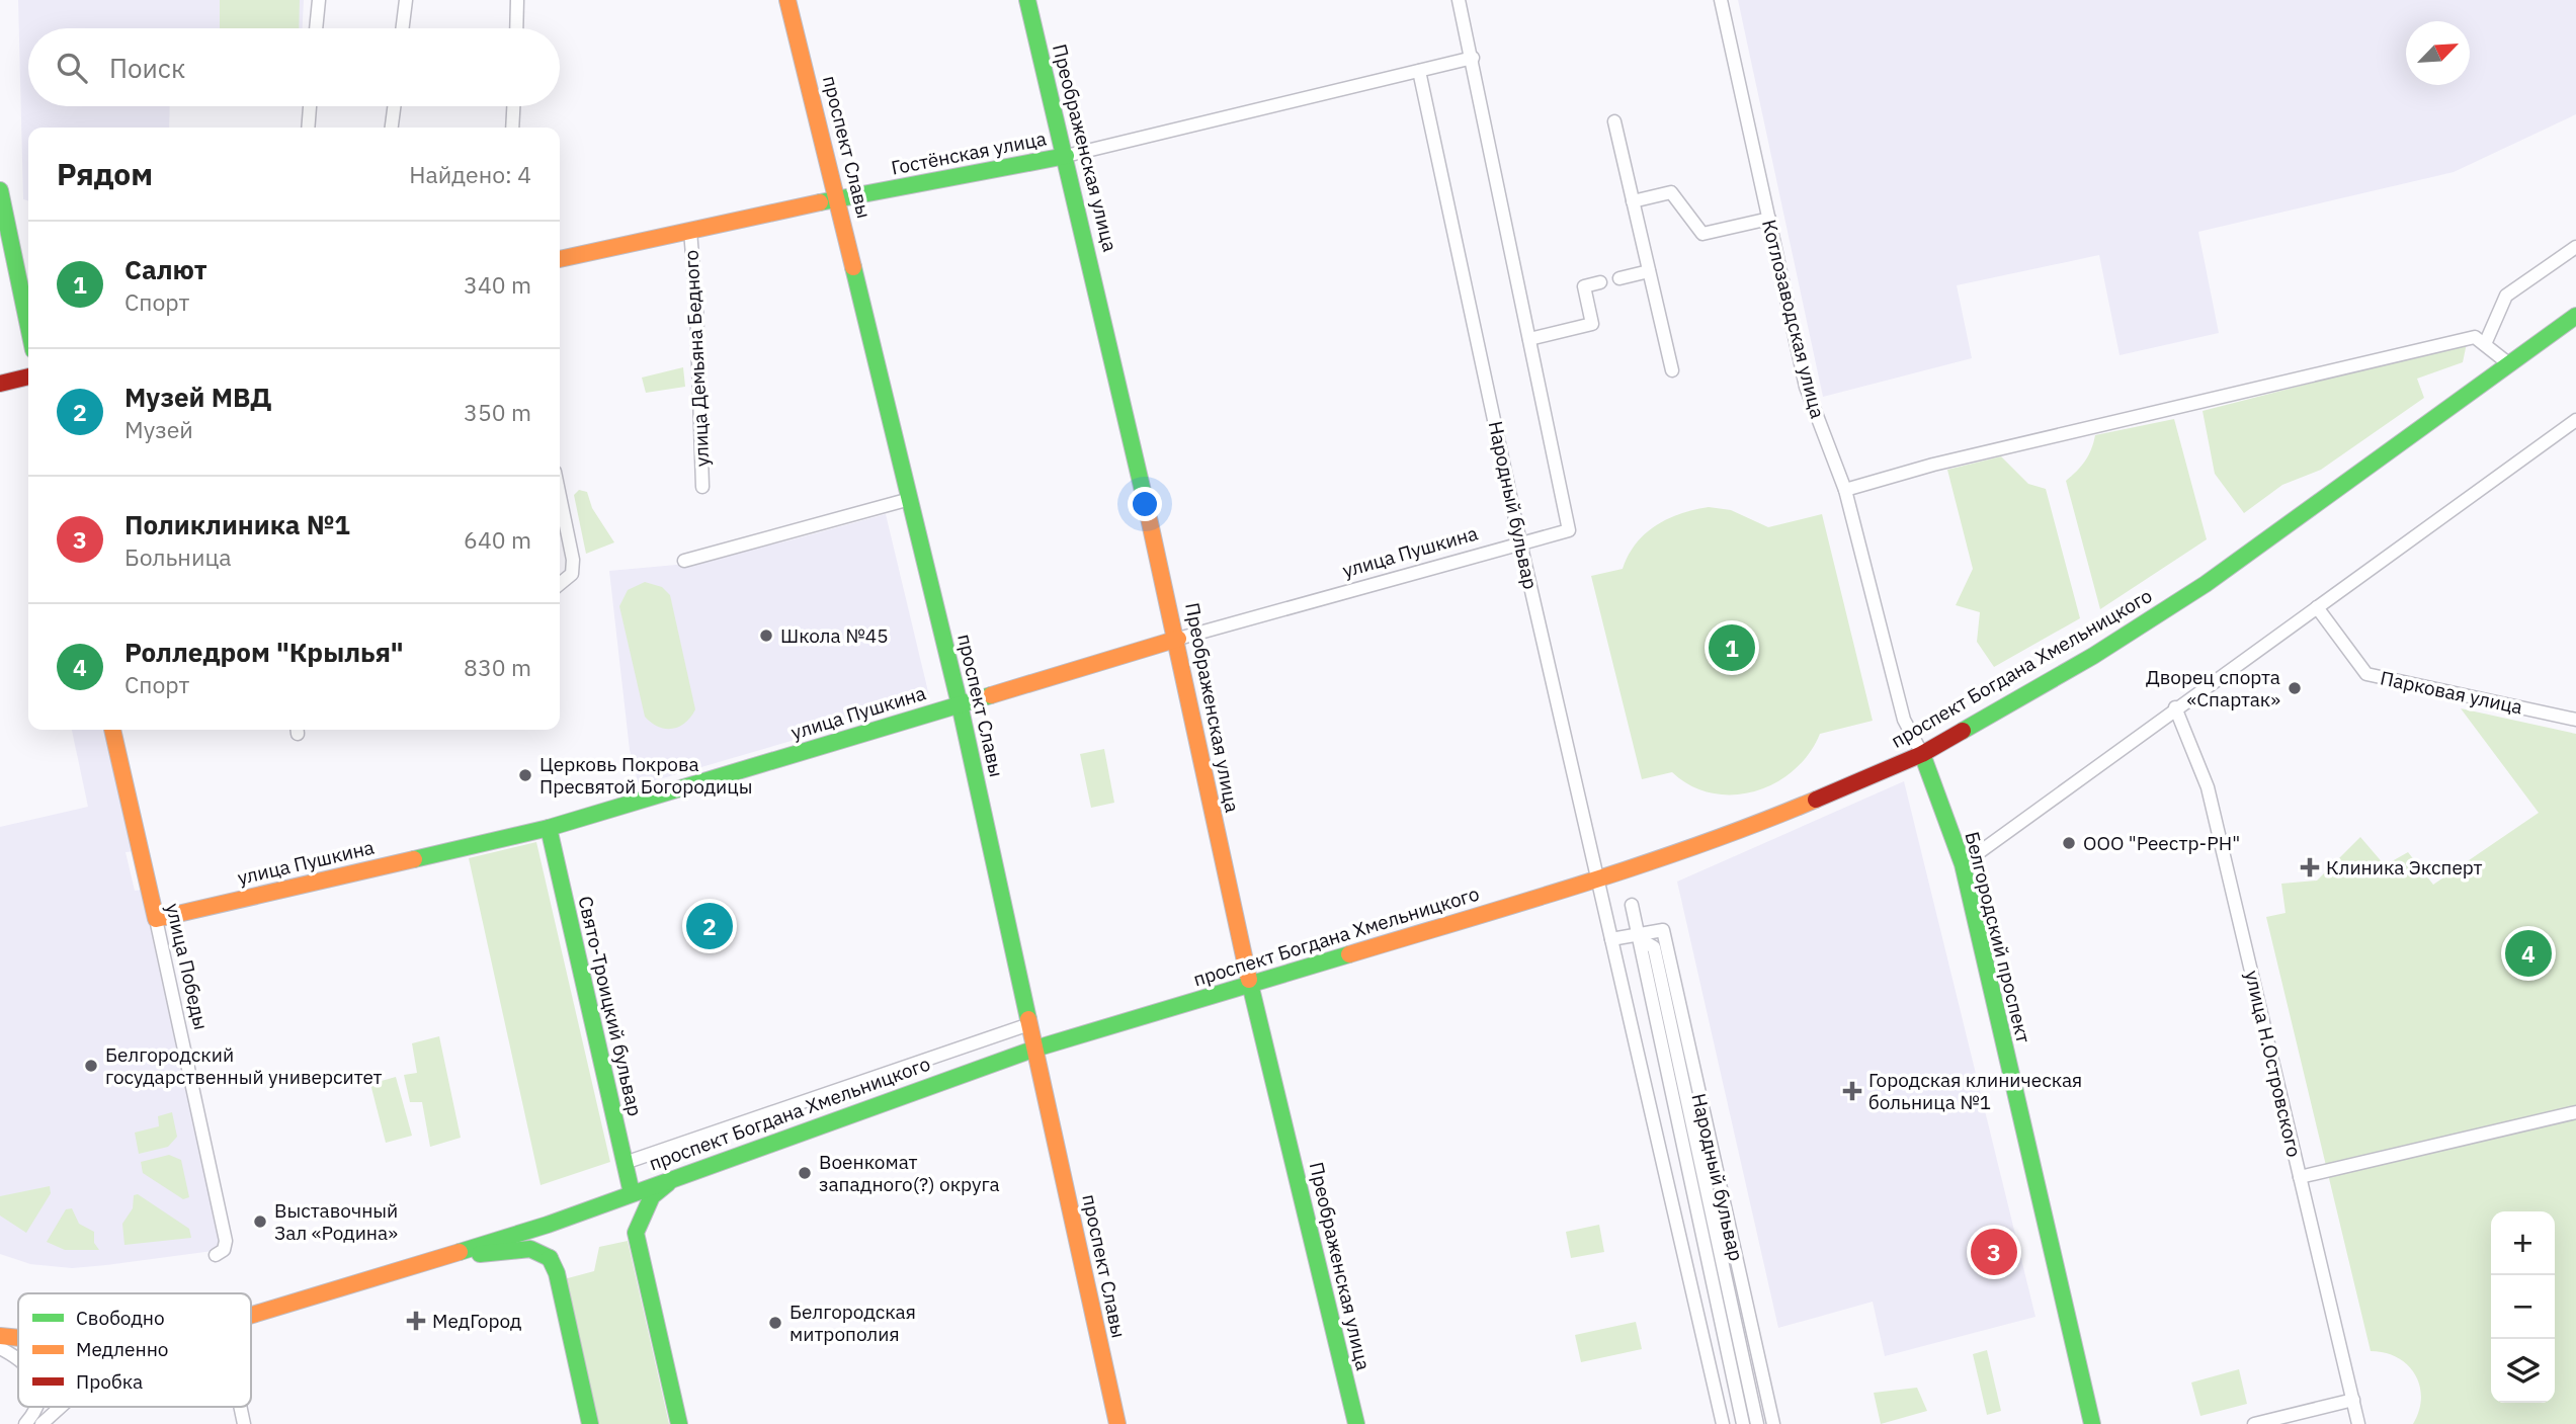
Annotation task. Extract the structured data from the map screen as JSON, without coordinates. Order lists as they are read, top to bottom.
{
  "streets": {
    "main road": [
      "проспект Славы",
      "Преображенская улица",
      "Гостёнская улица",
      "улица Пушкина",
      "проспект Богдана Хмельницкого",
      "Белгородский проспект",
      "улица Победы",
      "Свято-Троицкий бульвар"
    ],
    "street": [
      "Котлозаводская улица",
      "улица Демьяна Бедного",
      "Народный бульвар",
      "Парковая улица",
      "улица Н.Островского"
    ]
  },
  "crossings": [
    ["проспект Славы", "Гостёнская улица"],
    ["проспект Славы", "улица Пушкина"],
    ["проспект Славы", "проспект Богдана Хмельницкого"],
    ["Преображенская улица", "Гостёнская улица"],
    ["Преображенская улица", "улица Пушкина"],
    ["Преображенская улица", "проспект Богдана Хмельницкого"],
    ["Гостёнская улица", "улица Демьяна Бедного"],
    ["Гостёнская улица", "Народный бульвар"],
    ["Котлозаводская улица", "проспект Богдана Хмельницкого"],
    ["Котлозаводская улица", "Белгородский проспект"],
    ["Народный бульвар", "улица Пушкина"],
    ["Народный бульвар", "проспект Богдана Хмельницкого"],
    ["улица Пушкина", "улица Победы"],
    ["улица Пушкина", "Свято-Троицкий бульвар"],
    ["проспект Богдана Хмельницкого", "Белгородский проспект"],
    ["проспект Богдана Хмельницкого", "Свято-Троицкий бульвар"]
  ],
  "places": {
    "other": [
      "Школа №45",
      "Дворец спорта «Спартак»",
      "Церковь Покрова Пресвятой Богородицы",
      "ООО \"Реестр-РН\"",
      "Белгородский государственный университет",
      "Военкомат западного(?) округа",
      "Выставочный Зал «Родина»",
      "Белгородская митрополия"
    ],
    "health": ["Клиника Эксперт", "Городская клиническая больница №1", "МедГород"]
  },
  "legend": ["Свободно", "Медленно", "Пробка"],
  "north": "top right",
  "page": {
    "search": "Поиск",
    "heading": ["Рядом", "Найдено: 4"],
    "list": [
      {
        "mark": "1",
        "name": "Салют",
        "note": "Спорт",
        "value": "340 m"
      },
      {
        "mark": "2",
        "name": "Музей МВД",
        "note": "Музей",
        "value": "350 m"
      },
      {
        "mark": "3",
        "name": "Поликлиника №1",
        "note": "Больница",
        "value": "640 m"
      },
      {
        "mark": "4",
        "name": "Ролледром \"Крылья\"",
        "note": "Спорт",
        "value": "830 m"
      }
    ],
    "pins": [
      "1",
      "2",
      "4",
      "3"
    ],
    "map_buttons": ["+", "−"]
  }
}
